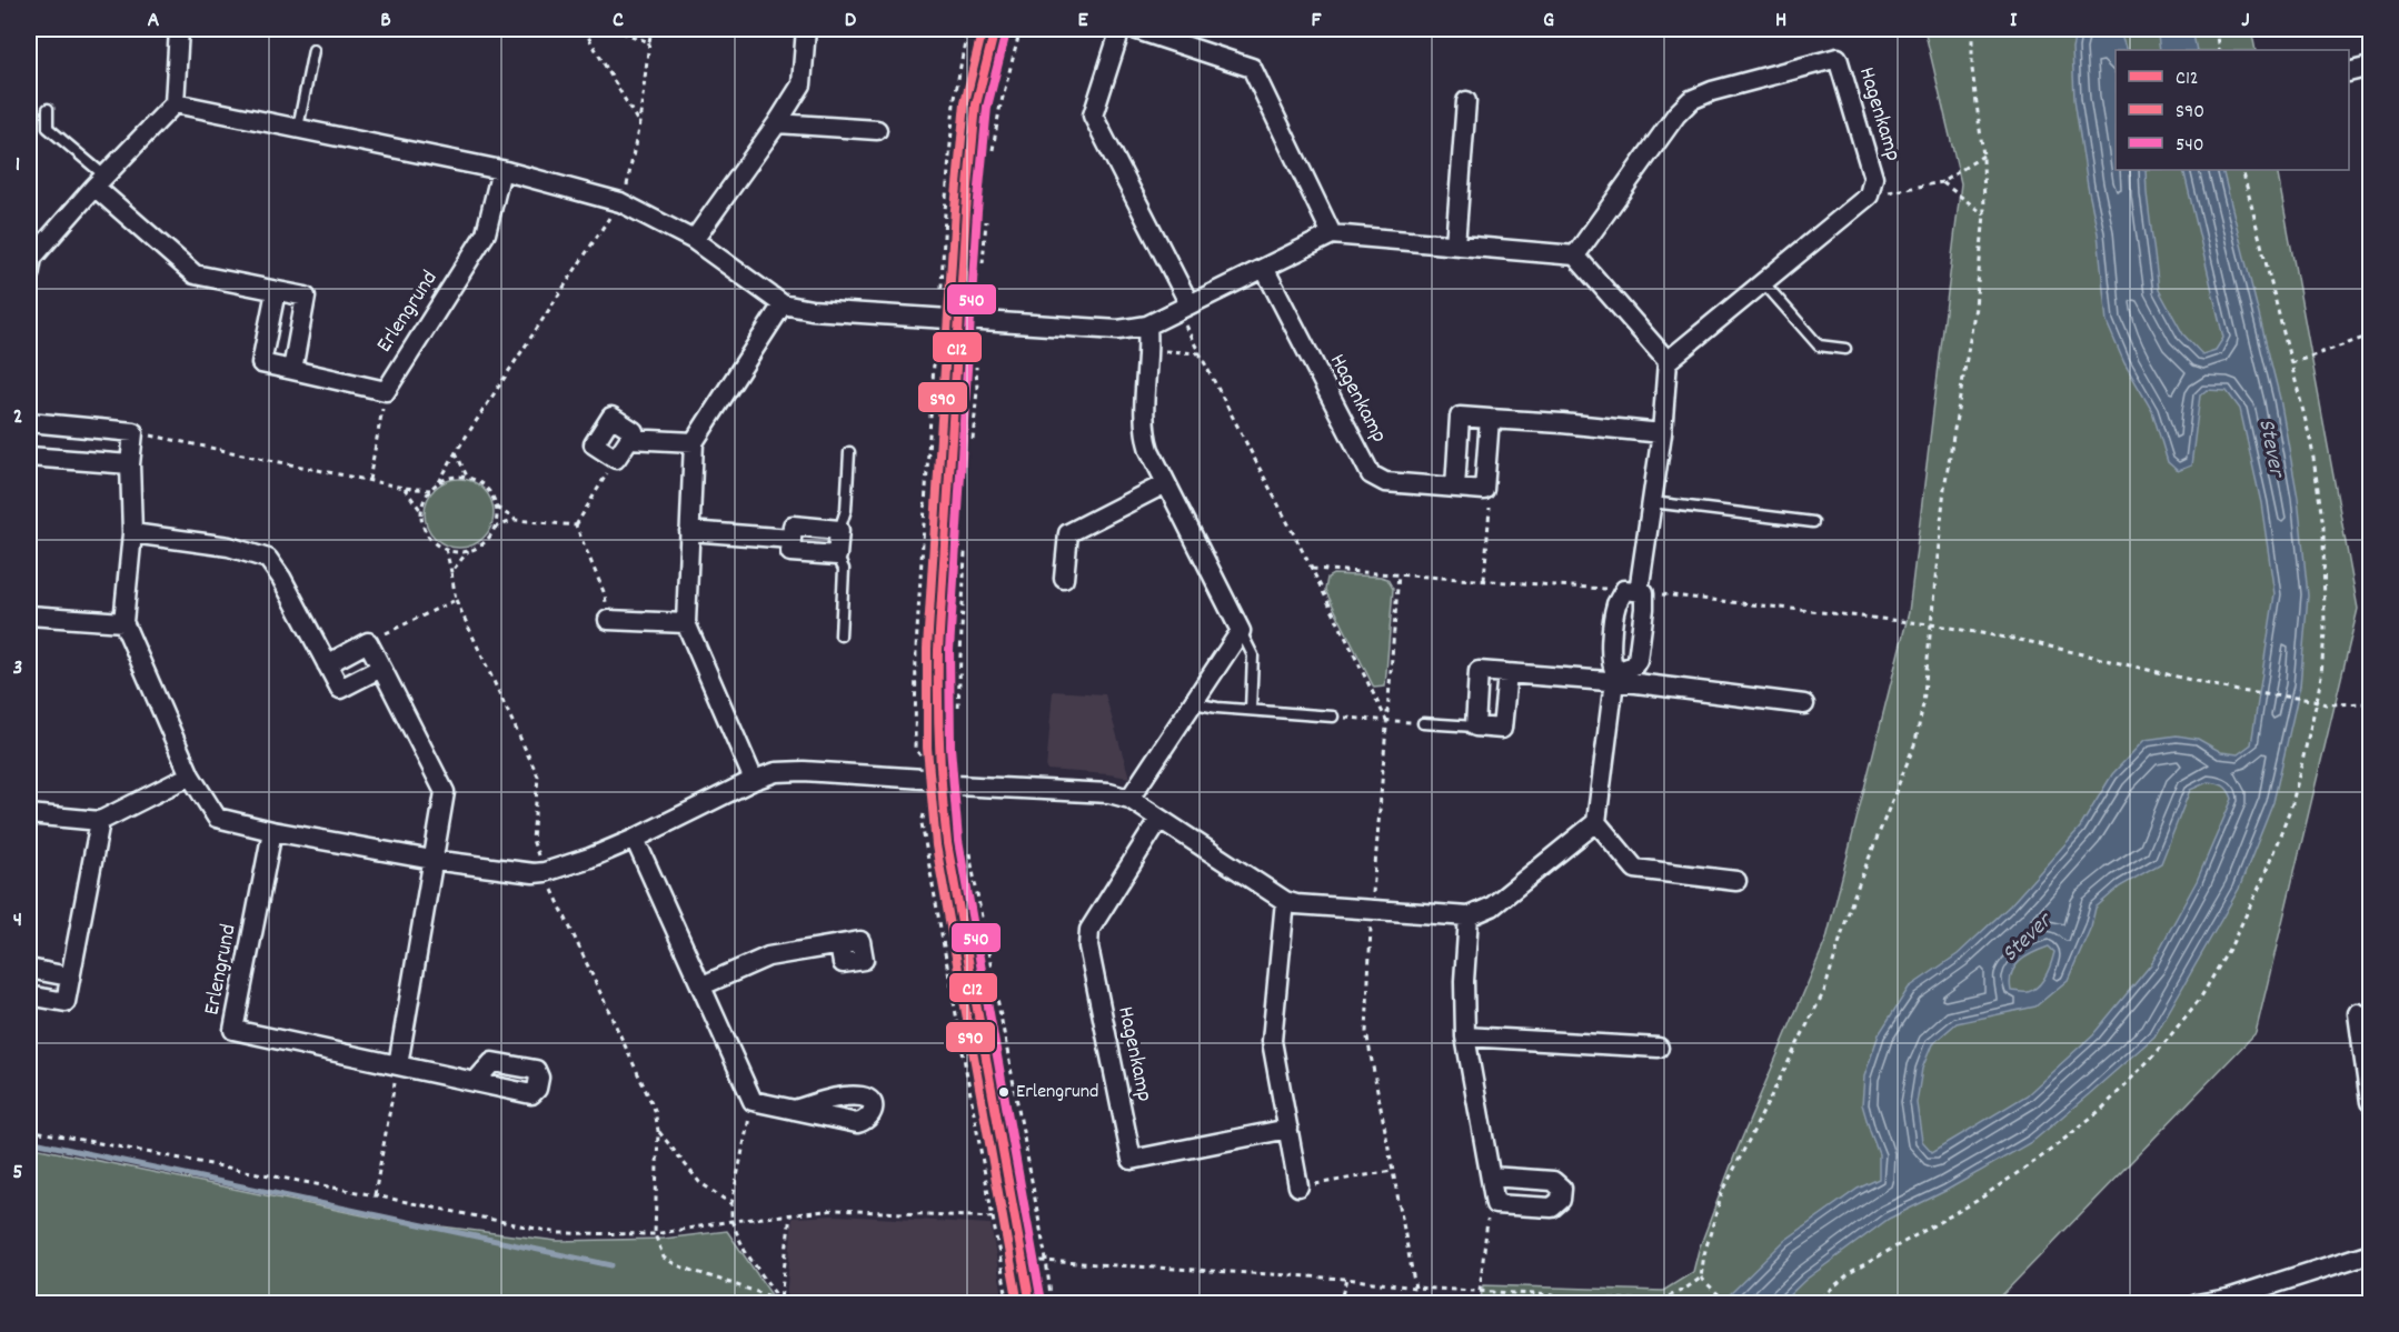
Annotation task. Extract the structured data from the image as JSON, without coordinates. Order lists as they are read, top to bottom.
{
  "streets": {
    "street": ["Hagenkamp", "Erlengrund"]
  },
  "water": ["Stever"],
  "places": ["Erlengrund"],
  "lines": ["transit line C12", "transit line S90", "transit line 540"],
  "legend": ["C12", "S90", "540"],
  "grid": {
    "columns": [
      "A",
      "B",
      "C",
      "D",
      "E",
      "F",
      "G",
      "H",
      "I",
      "J"
    ],
    "rows": [
      "1",
      "2",
      "3",
      "4",
      "5"
    ]
  }
}
